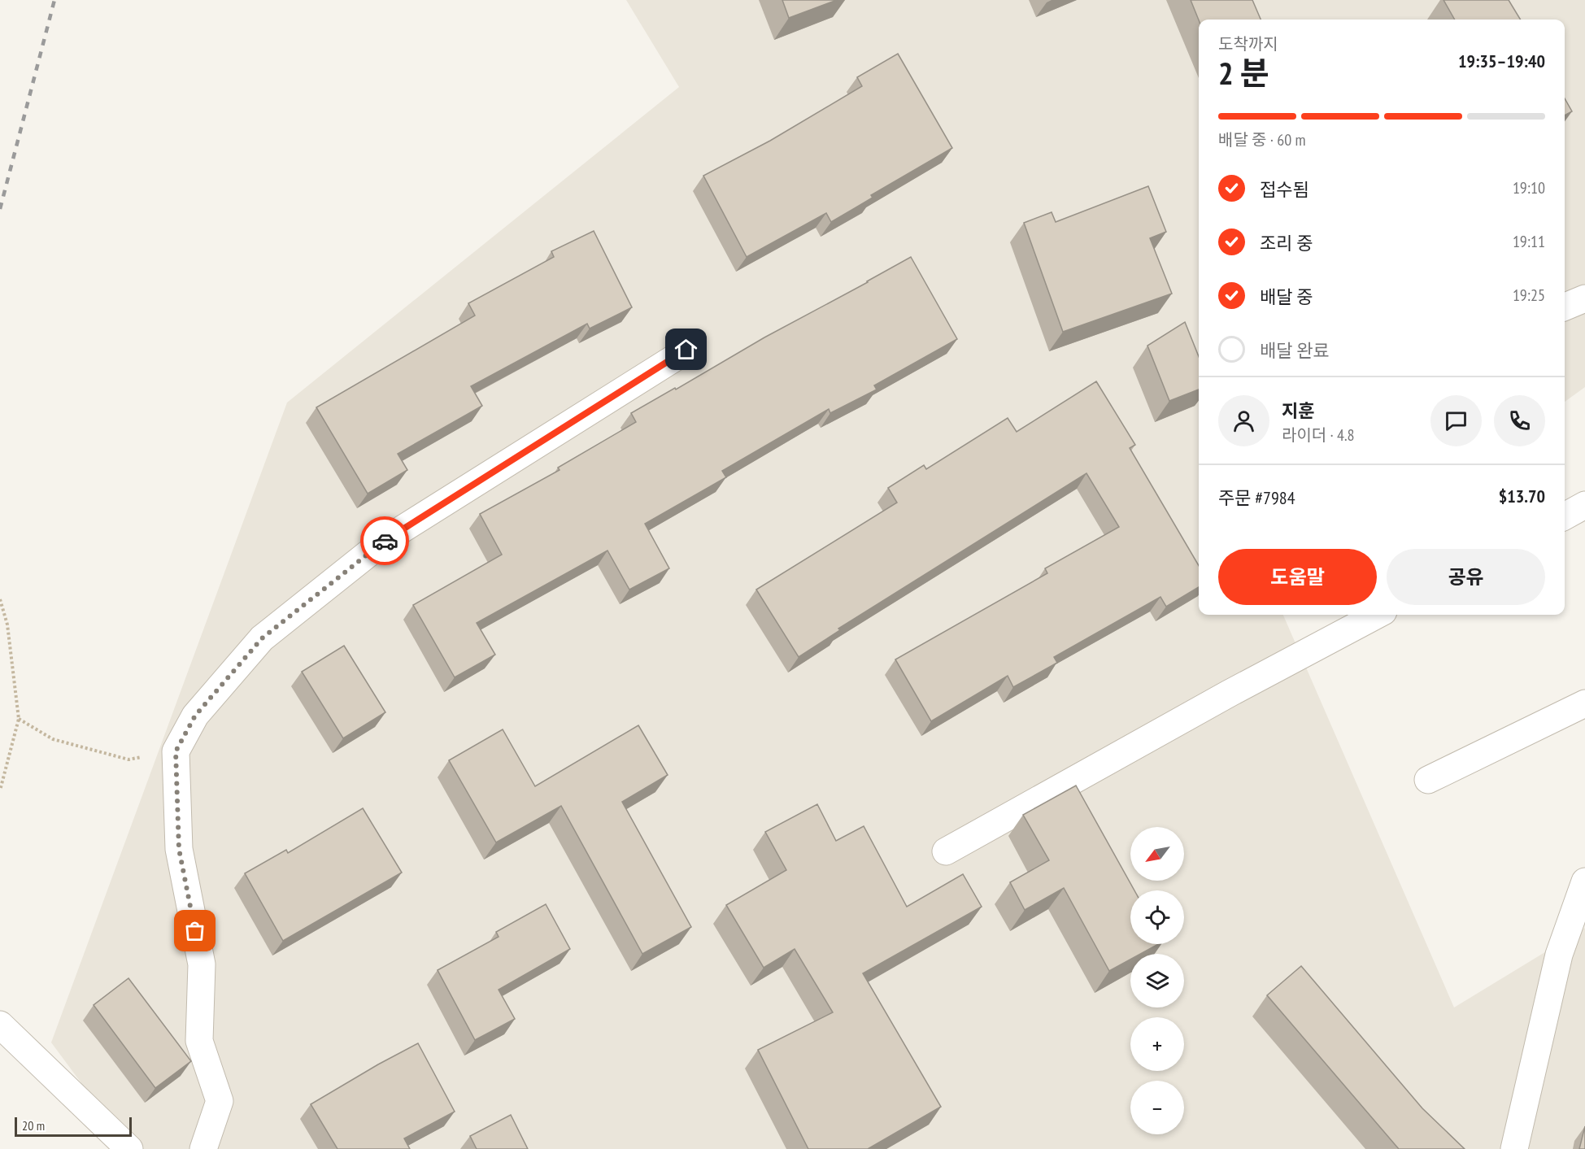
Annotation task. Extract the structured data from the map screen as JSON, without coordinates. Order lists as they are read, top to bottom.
{
  "scale_bar": "20 m",
  "north": "bottom left",
  "page": {
    "heading": ["2 분", "도착까지", "19:35–19:40"],
    "panel": [
      "지훈",
      "라이더 · 4.8",
      "주문 #7984",
      "$13.70"
    ],
    "bar": "배달 중 · 60 m",
    "list": [
      ["접수됨", "19:10"],
      ["조리 중", "19:11"],
      ["배달 중", "19:25"],
      "배달 완료"
    ],
    "buttons": ["도움말", "공유"],
    "map_buttons": ["+", "−"],
    "scale": "20 m"
  }
}
